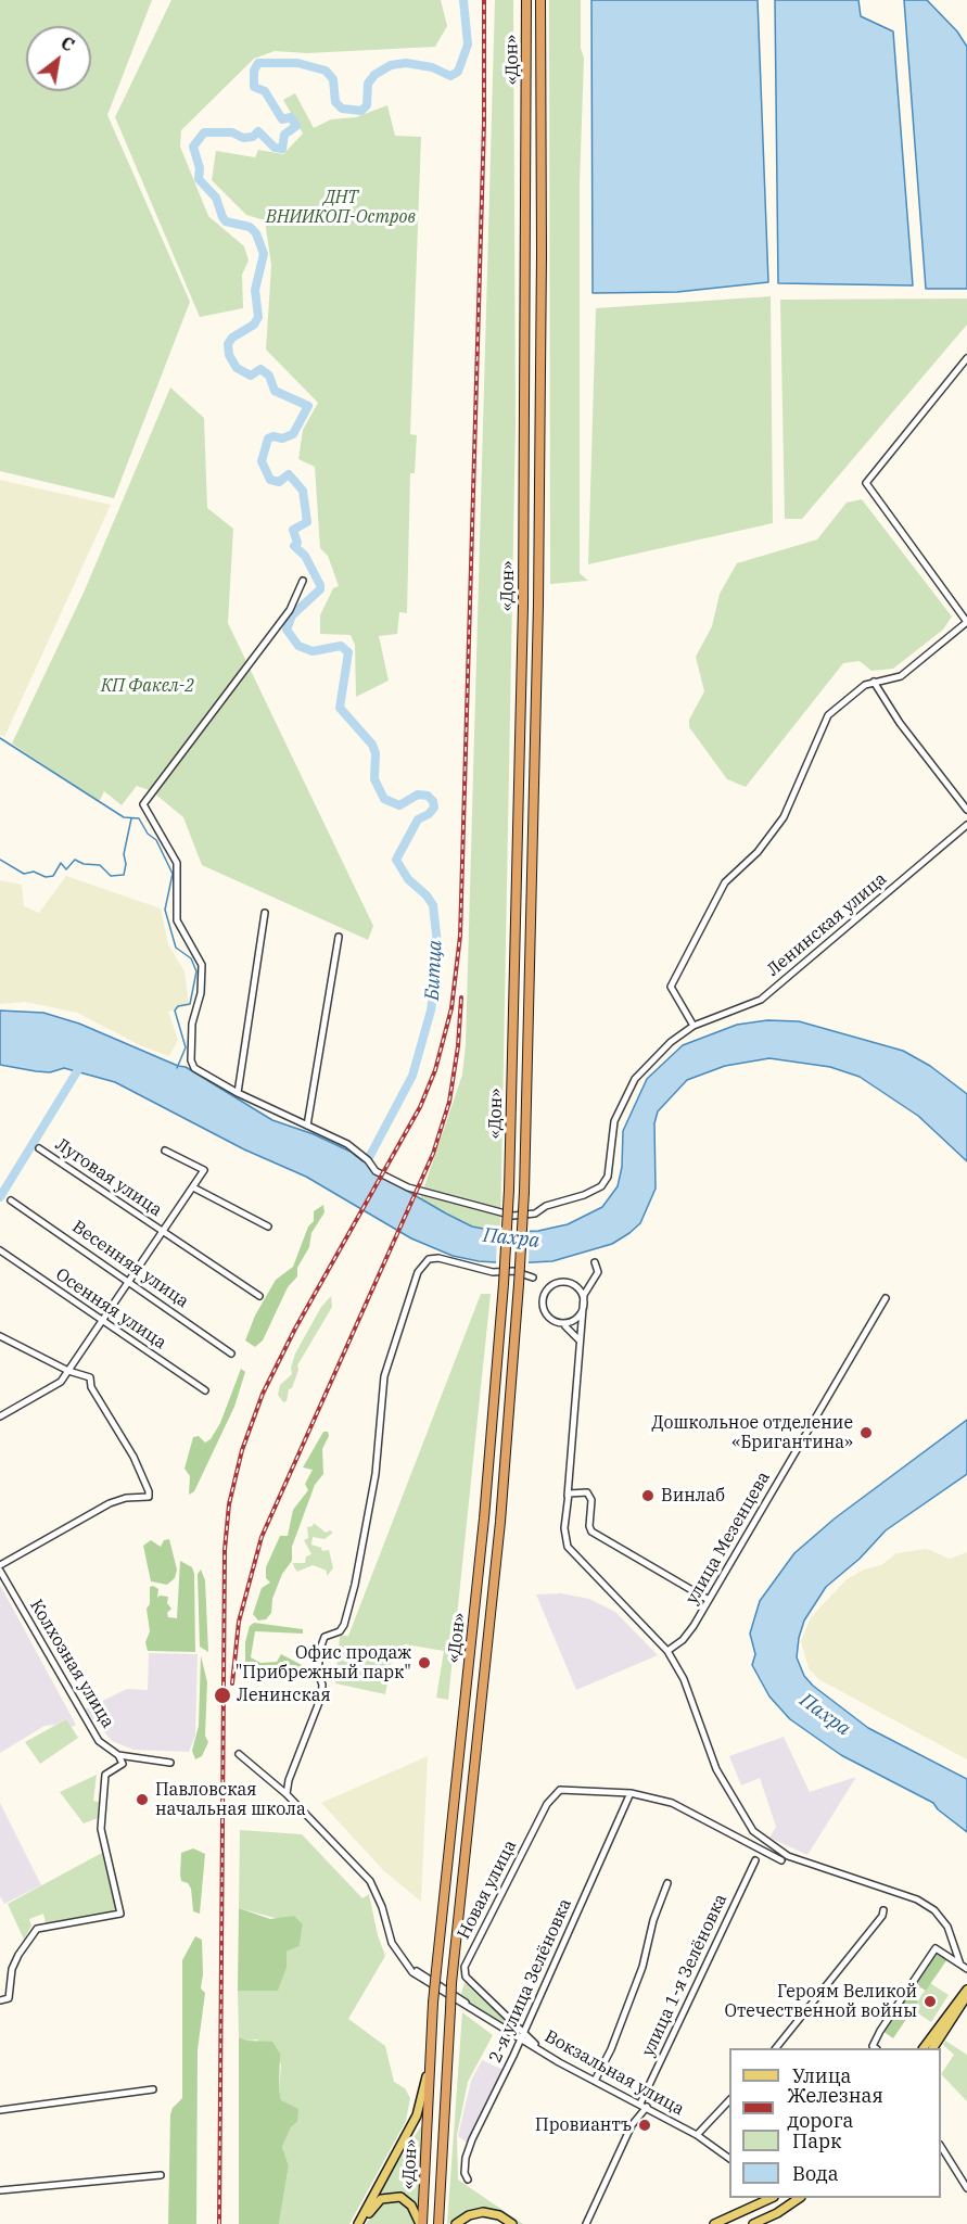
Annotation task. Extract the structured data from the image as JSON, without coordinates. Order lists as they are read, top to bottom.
{
  "streets": {
    "highway": ["«Дон»"],
    "street": [
      "Ленинская улица",
      "Луговая улица",
      "Весенняя улица",
      "Осенняя улица",
      "улица Мезенцева",
      "Колхозная улица",
      "Новая улица",
      "улица 1-я Зелёновка",
      "2-я улица Зелёновка",
      "Вокзальная улица"
    ]
  },
  "crossings": [
    ["Луговая улица", "Весенняя улица"],
    ["Луговая улица", "Осенняя улица"],
    ["Новая улица", "2-я улица Зелёновка"],
    ["Новая улица", "Вокзальная улица"],
    ["улица 1-я Зелёновка", "Вокзальная улица"],
    ["2-я улица Зелёновка", "Вокзальная улица"]
  ],
  "water": ["Битца", "Пахра"],
  "parks": ["ДНТ ВНИИКОП-Остров", "КП Факел-2"],
  "places": [
    "Дошкольное отделение «Бригантина»",
    "Винлаб",
    "Офис продаж \"Прибрежный парк\"",
    "Ленинская",
    "Павловская начальная школа",
    "Героям Великой Отечественной войны",
    "Провиантъ"
  ],
  "legend": [
    "Улица",
    "Железная дорога",
    "Парк",
    "Вода"
  ],
  "north": "top right"
}
